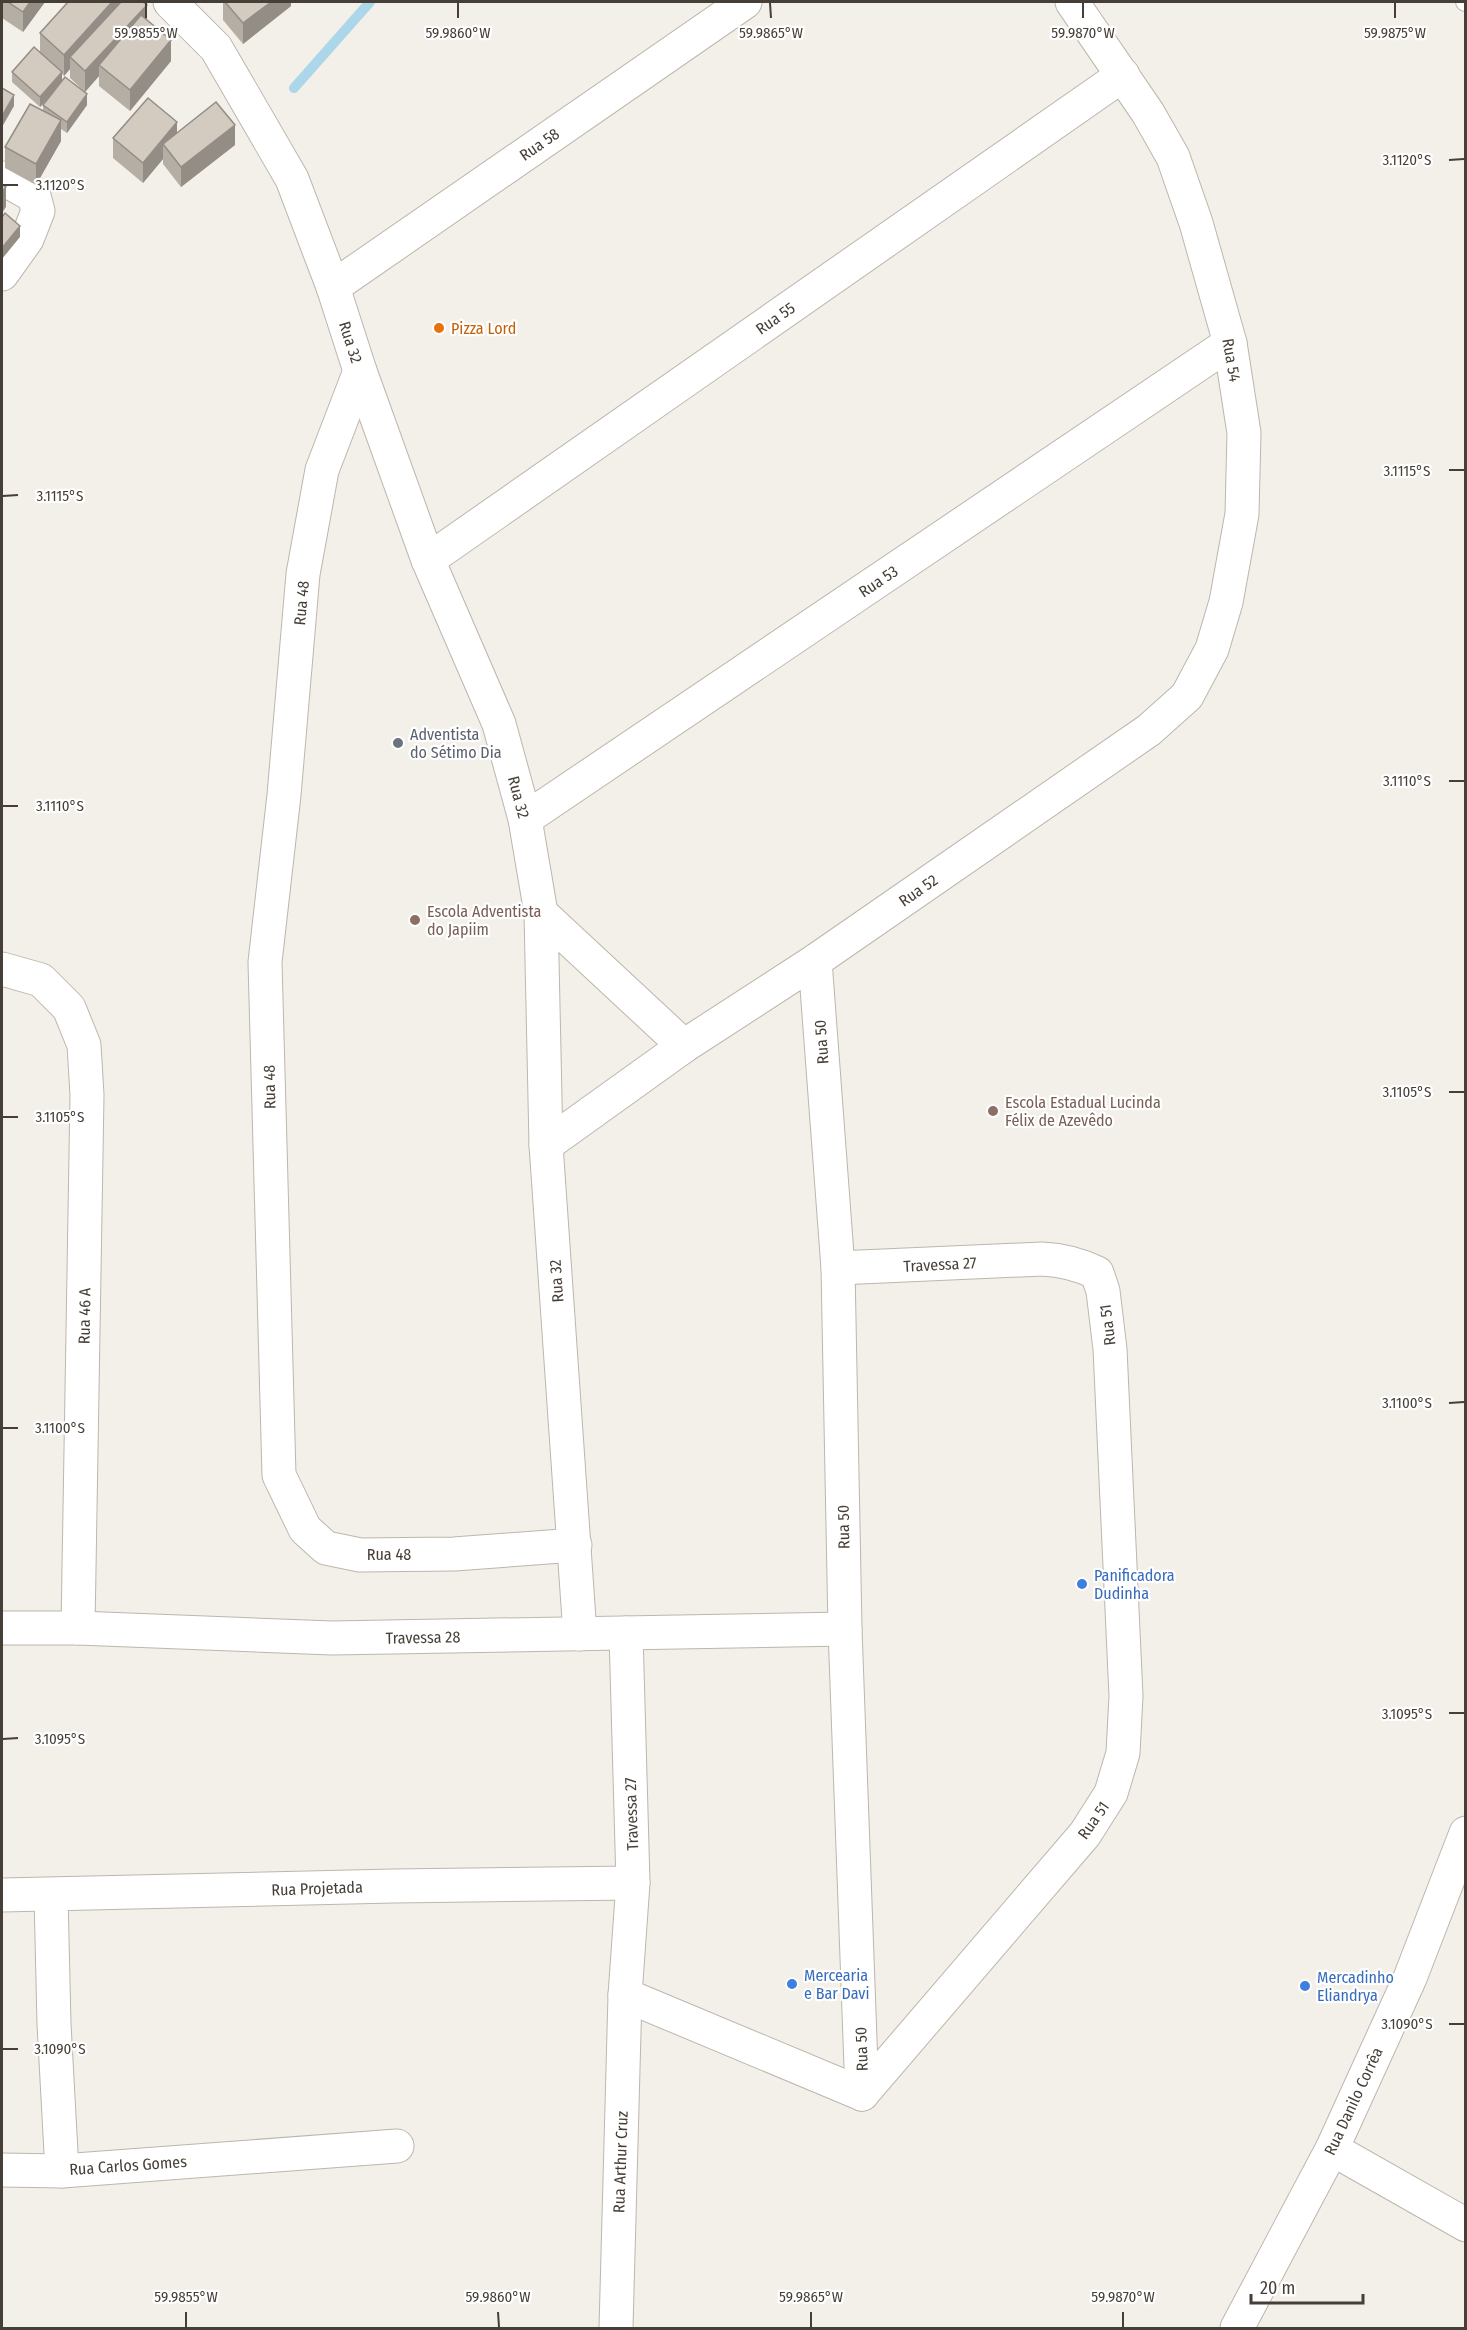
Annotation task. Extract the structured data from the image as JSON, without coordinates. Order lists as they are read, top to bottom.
{
  "streets": {
    "street": [
      "Rua 58",
      "Rua 55",
      "Rua 32",
      "Rua 54",
      "Rua 53",
      "Rua 48",
      "Rua 52",
      "Rua 50",
      "Travessa 27",
      "Rua 46 A",
      "Rua 51",
      "Travessa 28",
      "Rua Projetada",
      "Rua Danilo Corrêa",
      "Rua Arthur Cruz",
      "Rua Carlos Gomes"
    ]
  },
  "crossings": [
    ["Rua 58", "Rua 32"],
    ["Rua 55", "Rua 32"],
    ["Rua 55", "Rua 54"],
    ["Rua 32", "Rua 53"],
    ["Rua 32", "Rua 48"],
    ["Rua 32", "Rua 52"],
    ["Rua 32", "Travessa 28"],
    ["Rua 54", "Rua 53"],
    ["Rua 54", "Rua 52"],
    ["Rua 52", "Rua 50"],
    ["Rua 50", "Travessa 27"],
    ["Rua 50", "Rua 51"],
    ["Rua 50", "Travessa 28"],
    ["Travessa 27", "Rua 51"],
    ["Travessa 27", "Travessa 28"],
    ["Travessa 27", "Rua Projetada"],
    ["Travessa 27", "Rua Arthur Cruz"],
    ["Rua 46 A", "Travessa 28"],
    ["Rua Projetada", "Rua Carlos Gomes"]
  ],
  "places": [
    "Pizza Lord",
    "Adventista do Sétimo Dia",
    "Escola Adventista do Japiim",
    "Escola Estadual Lucinda Félix de Azevêdo",
    "Panificadora Dudinha",
    "Mercearia e Bar Davi",
    "Mercadinho Eliandrya"
  ],
  "scale_bar": "20 m",
  "coordinates": [
    "59.9855°W",
    "59.9860°W",
    "59.9865°W",
    "59.9870°W",
    "59.9875°W",
    "3.1120°S",
    "3.1115°S",
    "3.1110°S",
    "3.1105°S",
    "3.1100°S",
    "3.1095°S",
    "3.1090°S"
  ]
}
